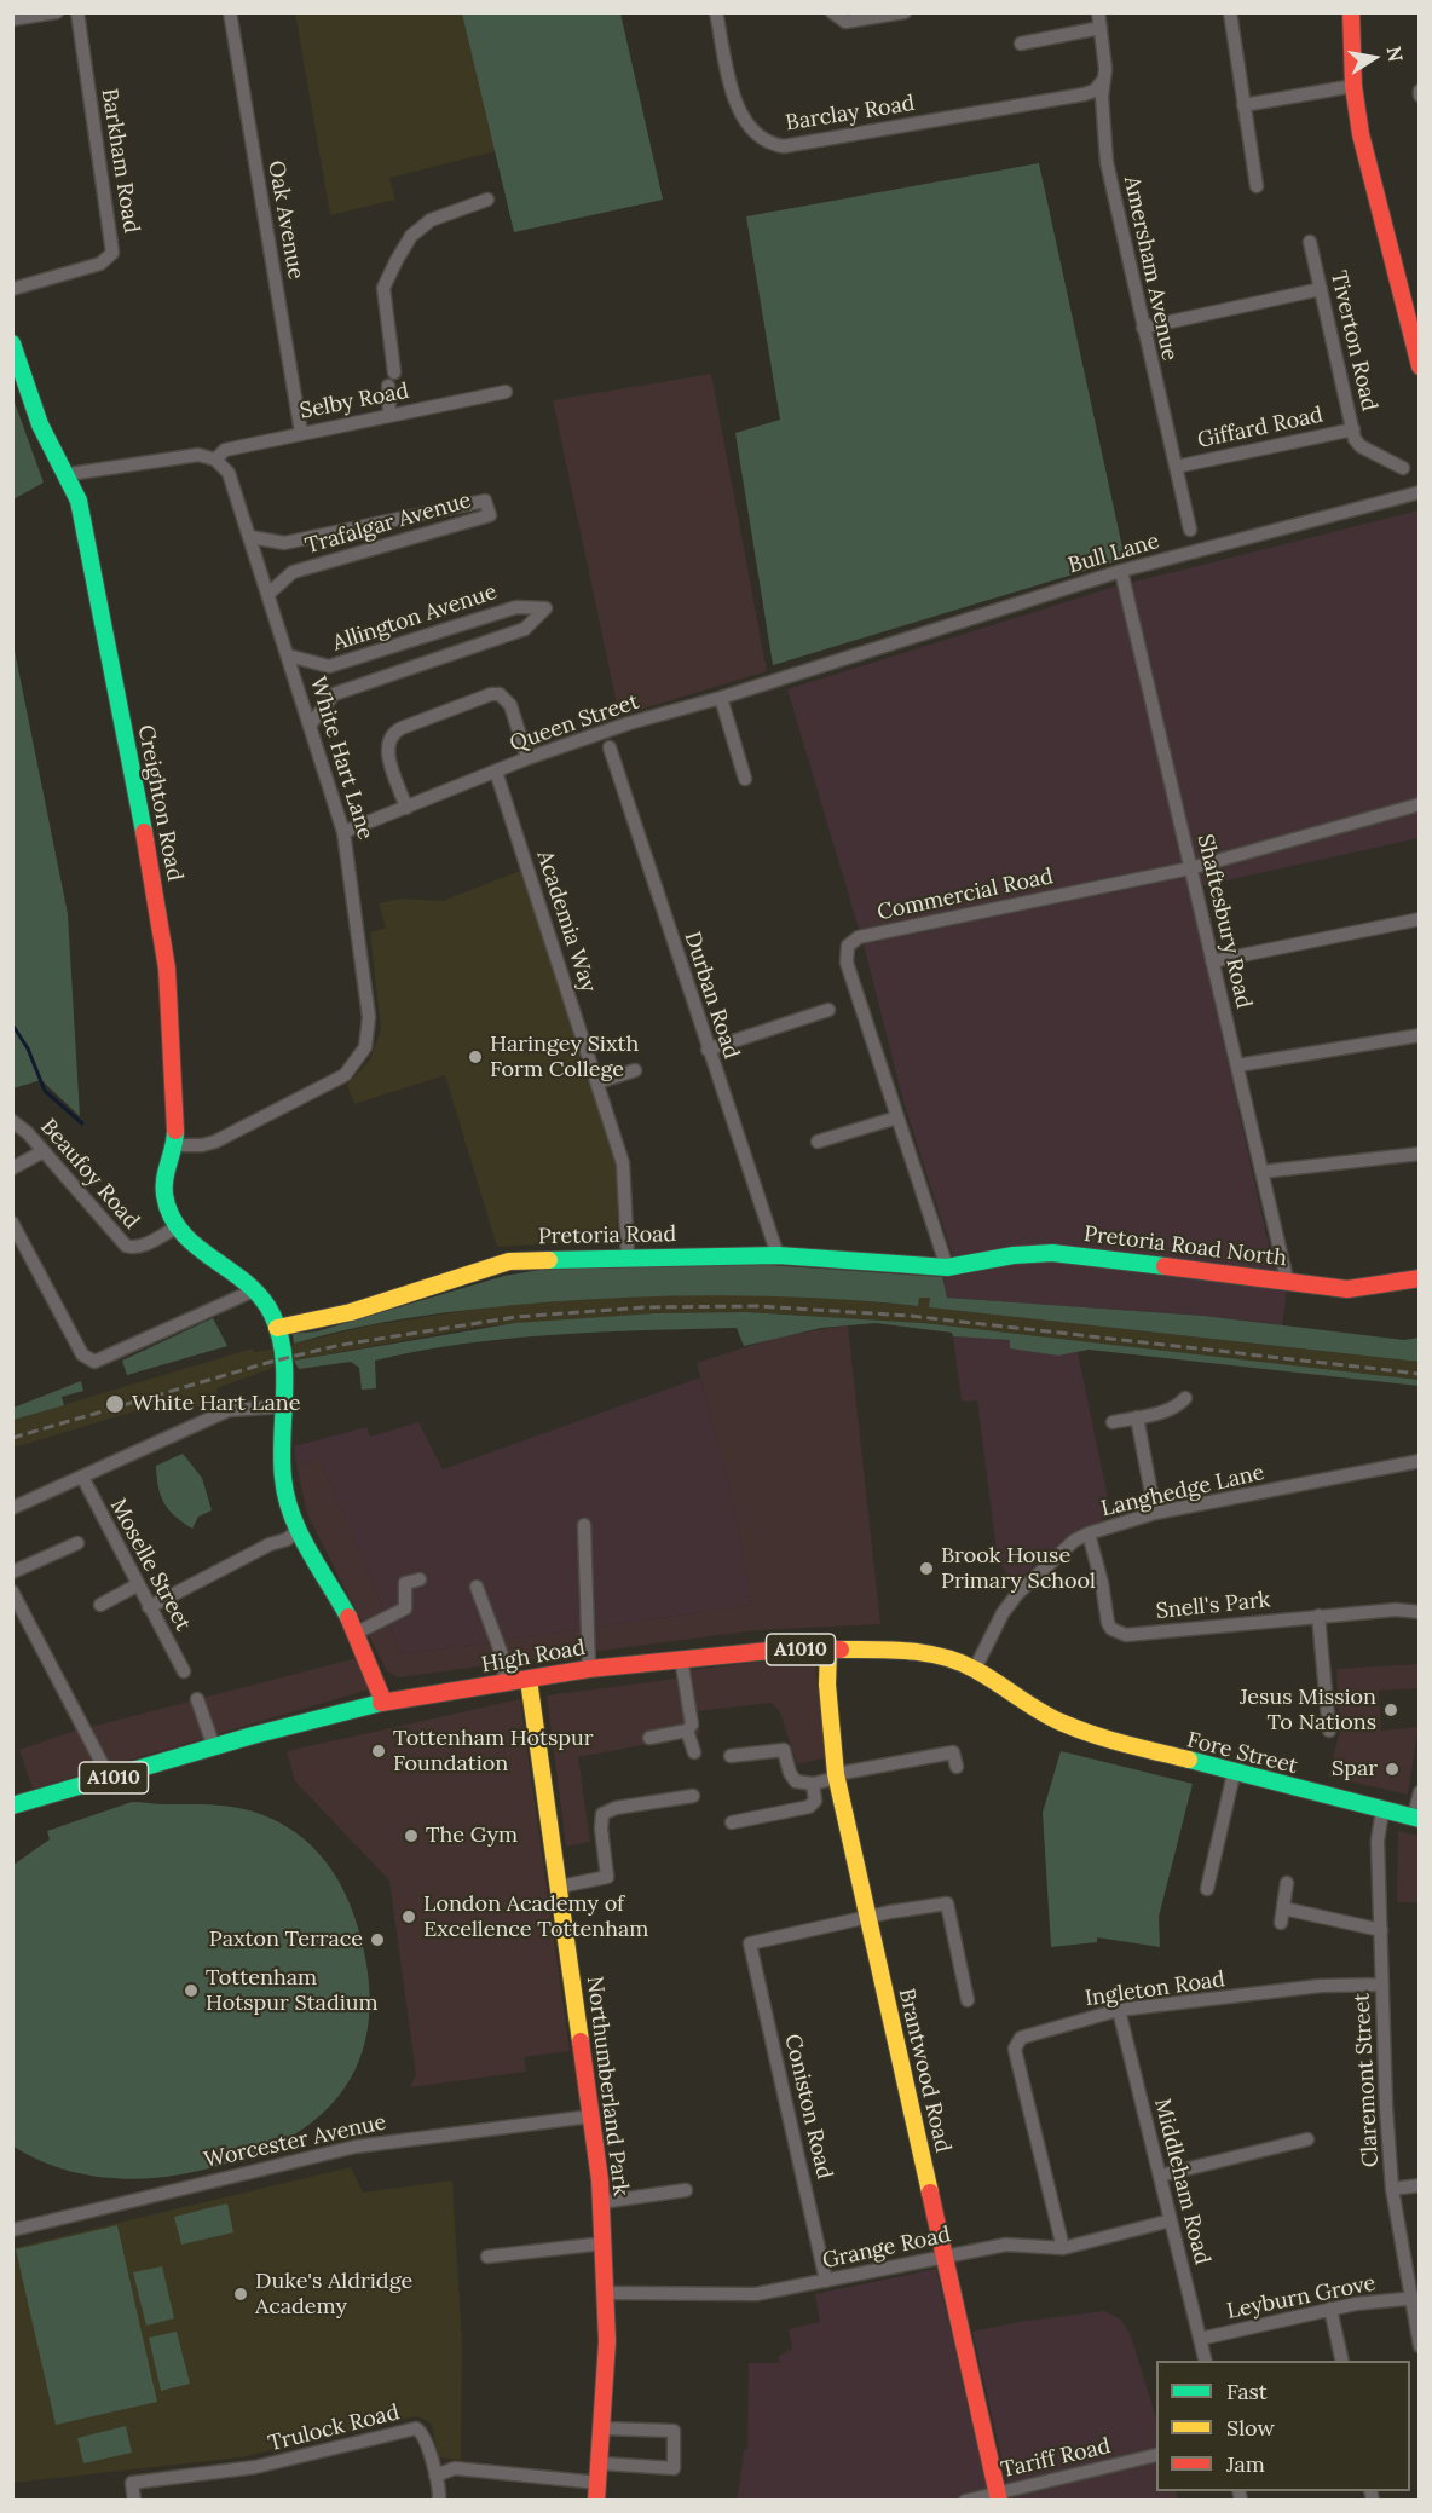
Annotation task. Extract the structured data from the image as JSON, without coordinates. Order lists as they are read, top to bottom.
{
  "streets": {
    "street": [
      "Barclay Road",
      "Barkham Road",
      "Oak Avenue",
      "Amersham Avenue",
      "Tiverton Road",
      "Selby Road",
      "Giffard Road",
      "Trafalgar Avenue",
      "Bull Lane",
      "Allington Avenue",
      "Queen Street",
      "White Hart Lane",
      "Creighton Road",
      "Commercial Road",
      "Academia Way",
      "Shaftesbury Road",
      "Durban Road",
      "Beaufoy Road",
      "Pretoria Road",
      "Pretoria Road North",
      "Langhedge Lane",
      "Moselle Street",
      "Snell's Park",
      "A1010",
      "High Road",
      "Fore Street",
      "Ingleton Road",
      "Brantwood Road",
      "Claremont Street",
      "Northumberland Park",
      "Coniston Road",
      "Worcester Avenue",
      "Middleham Road",
      "Grange Road",
      "Leyburn Grove",
      "Trulock Road",
      "Tariff Road"
    ]
  },
  "crossings": [
    ["Barclay Road", "Amersham Avenue"],
    ["Oak Avenue", "Selby Road"],
    ["Amersham Avenue", "Giffard Road"],
    ["Tiverton Road", "Giffard Road"],
    ["Selby Road", "White Hart Lane"],
    ["Trafalgar Avenue", "White Hart Lane"],
    ["Bull Lane", "Queen Street"],
    ["Bull Lane", "Shaftesbury Road"],
    ["Allington Avenue", "White Hart Lane"],
    ["Queen Street", "White Hart Lane"],
    ["Queen Street", "Academia Way"],
    ["White Hart Lane", "Creighton Road"],
    ["Commercial Road", "Shaftesbury Road"],
    ["Commercial Road", "Pretoria Road"],
    ["Commercial Road", "Pretoria Road North"],
    ["Academia Way", "Pretoria Road"],
    ["Shaftesbury Road", "Pretoria Road North"],
    ["Durban Road", "Pretoria Road"],
    ["Pretoria Road", "Pretoria Road North"],
    ["Langhedge Lane", "Snell's Park"],
    ["Langhedge Lane", "High Road"],
    ["High Road", "Fore Street"],
    ["High Road", "Brantwood Road"],
    ["High Road", "Northumberland Park"],
    ["Fore Street", "Claremont Street"],
    ["Ingleton Road", "Claremont Street"],
    ["Ingleton Road", "Middleham Road"],
    ["Ingleton Road", "Grange Road"],
    ["Brantwood Road", "Coniston Road"],
    ["Brantwood Road", "Grange Road"],
    ["Brantwood Road", "Tariff Road"],
    ["Claremont Street", "Leyburn Grove"],
    ["Northumberland Park", "Worcester Avenue"],
    ["Northumberland Park", "Grange Road"],
    ["Coniston Road", "Grange Road"],
    ["Middleham Road", "Grange Road"],
    ["Middleham Road", "Leyburn Grove"]
  ],
  "places": [
    "Haringey Sixth Form College",
    "White Hart Lane",
    "Brook House Primary School",
    "Jesus Mission To Nations",
    "Tottenham Hotspur Foundation",
    "Spar",
    "The Gym",
    "London Academy of Excellence Tottenham",
    "Paxton Terrace",
    "Tottenham Hotspur Stadium",
    "Duke's Aldridge Academy"
  ],
  "legend": ["Fast", "Slow", "Jam"],
  "north": "right"
}
